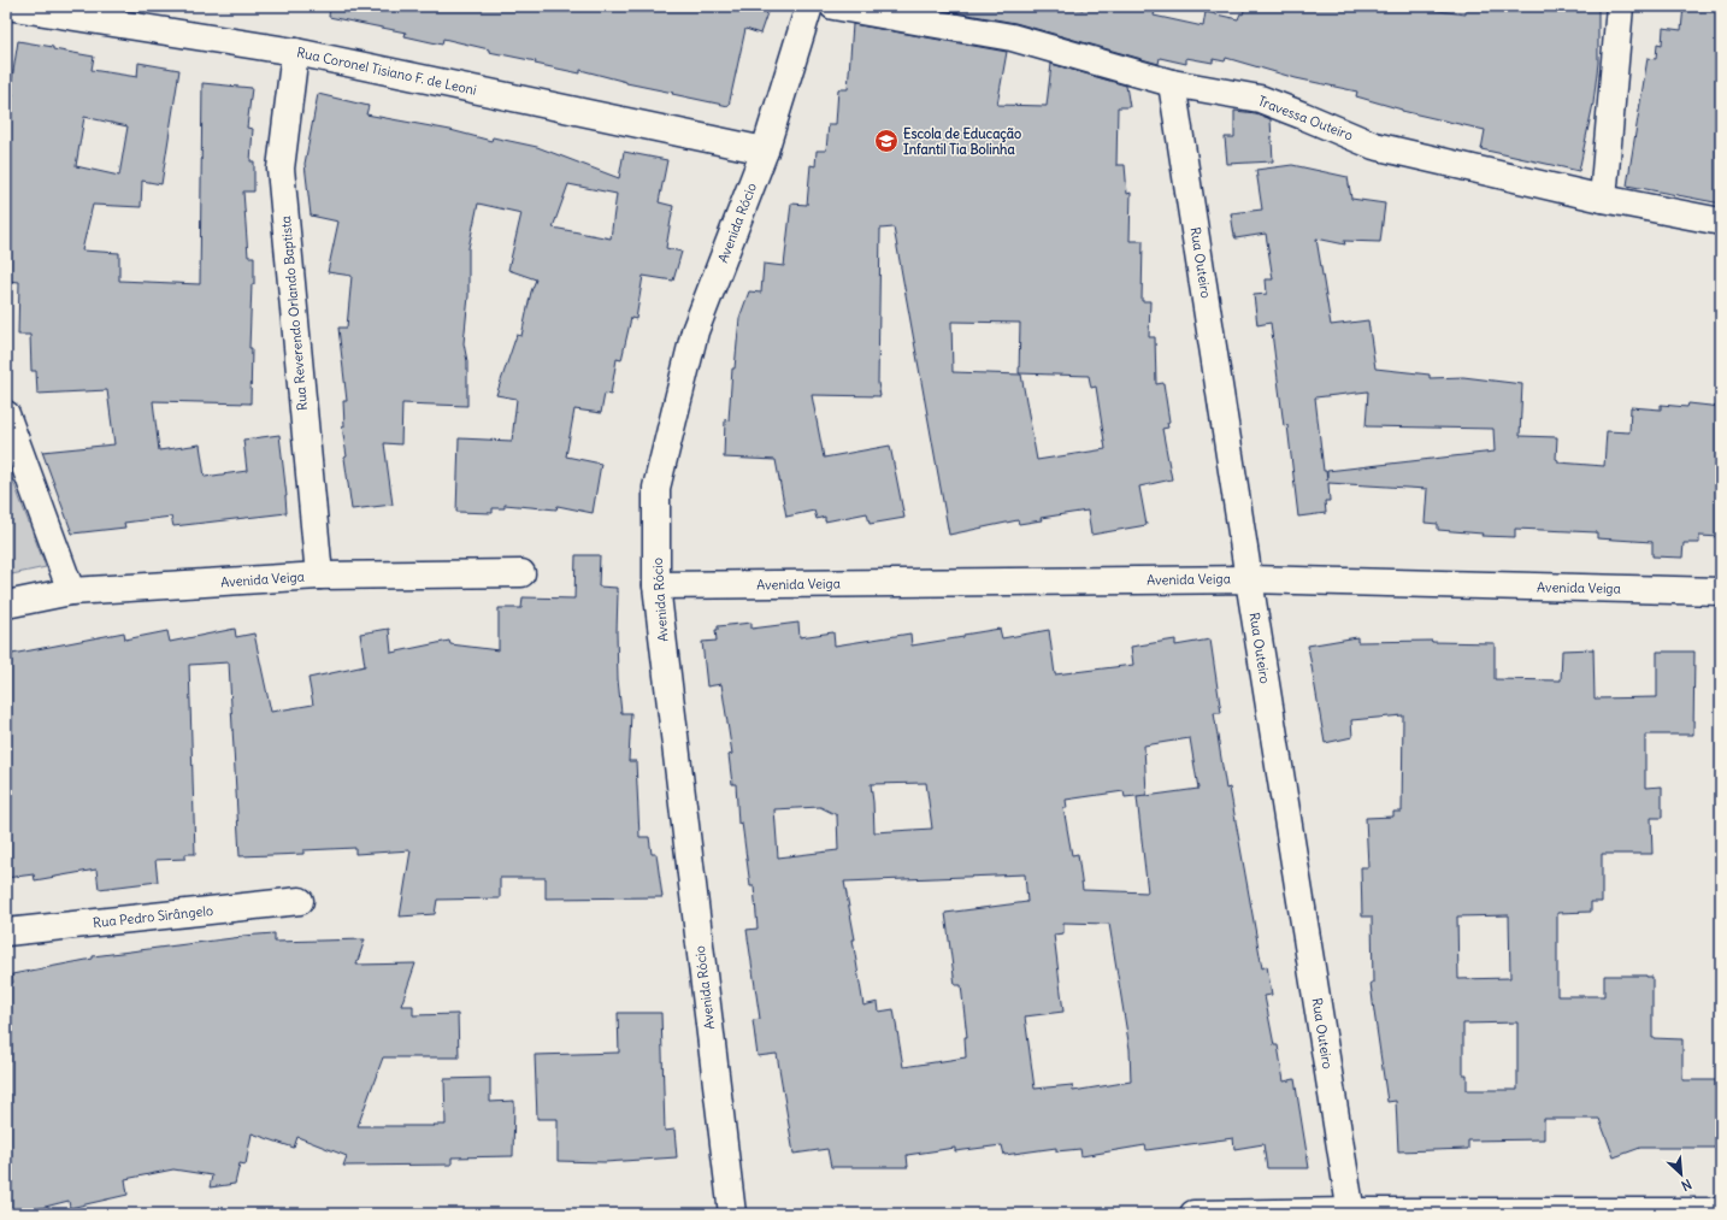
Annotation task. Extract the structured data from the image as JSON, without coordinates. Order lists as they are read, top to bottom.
{
  "streets": {
    "street": [
      "Rua Coronel Tisiano F. de Leoni",
      "Travessa Outeiro",
      "Avenida Rócio",
      "Rua Outeiro",
      "Rua Reverendo Orlando Baptista",
      "Avenida Veiga",
      "Rua Pedro Sirângelo"
    ]
  },
  "crossings": [
    ["Rua Coronel Tisiano F. de Leoni", "Avenida Rócio"],
    ["Rua Coronel Tisiano F. de Leoni", "Rua Reverendo Orlando Baptista"],
    ["Travessa Outeiro", "Rua Outeiro"],
    ["Avenida Rócio", "Avenida Veiga"],
    ["Rua Outeiro", "Avenida Veiga"],
    ["Rua Reverendo Orlando Baptista", "Avenida Veiga"]
  ],
  "places": {
    "school or university": ["Escola de Educação Infantil Tia Bolinha"]
  },
  "north": "bottom right"
}
